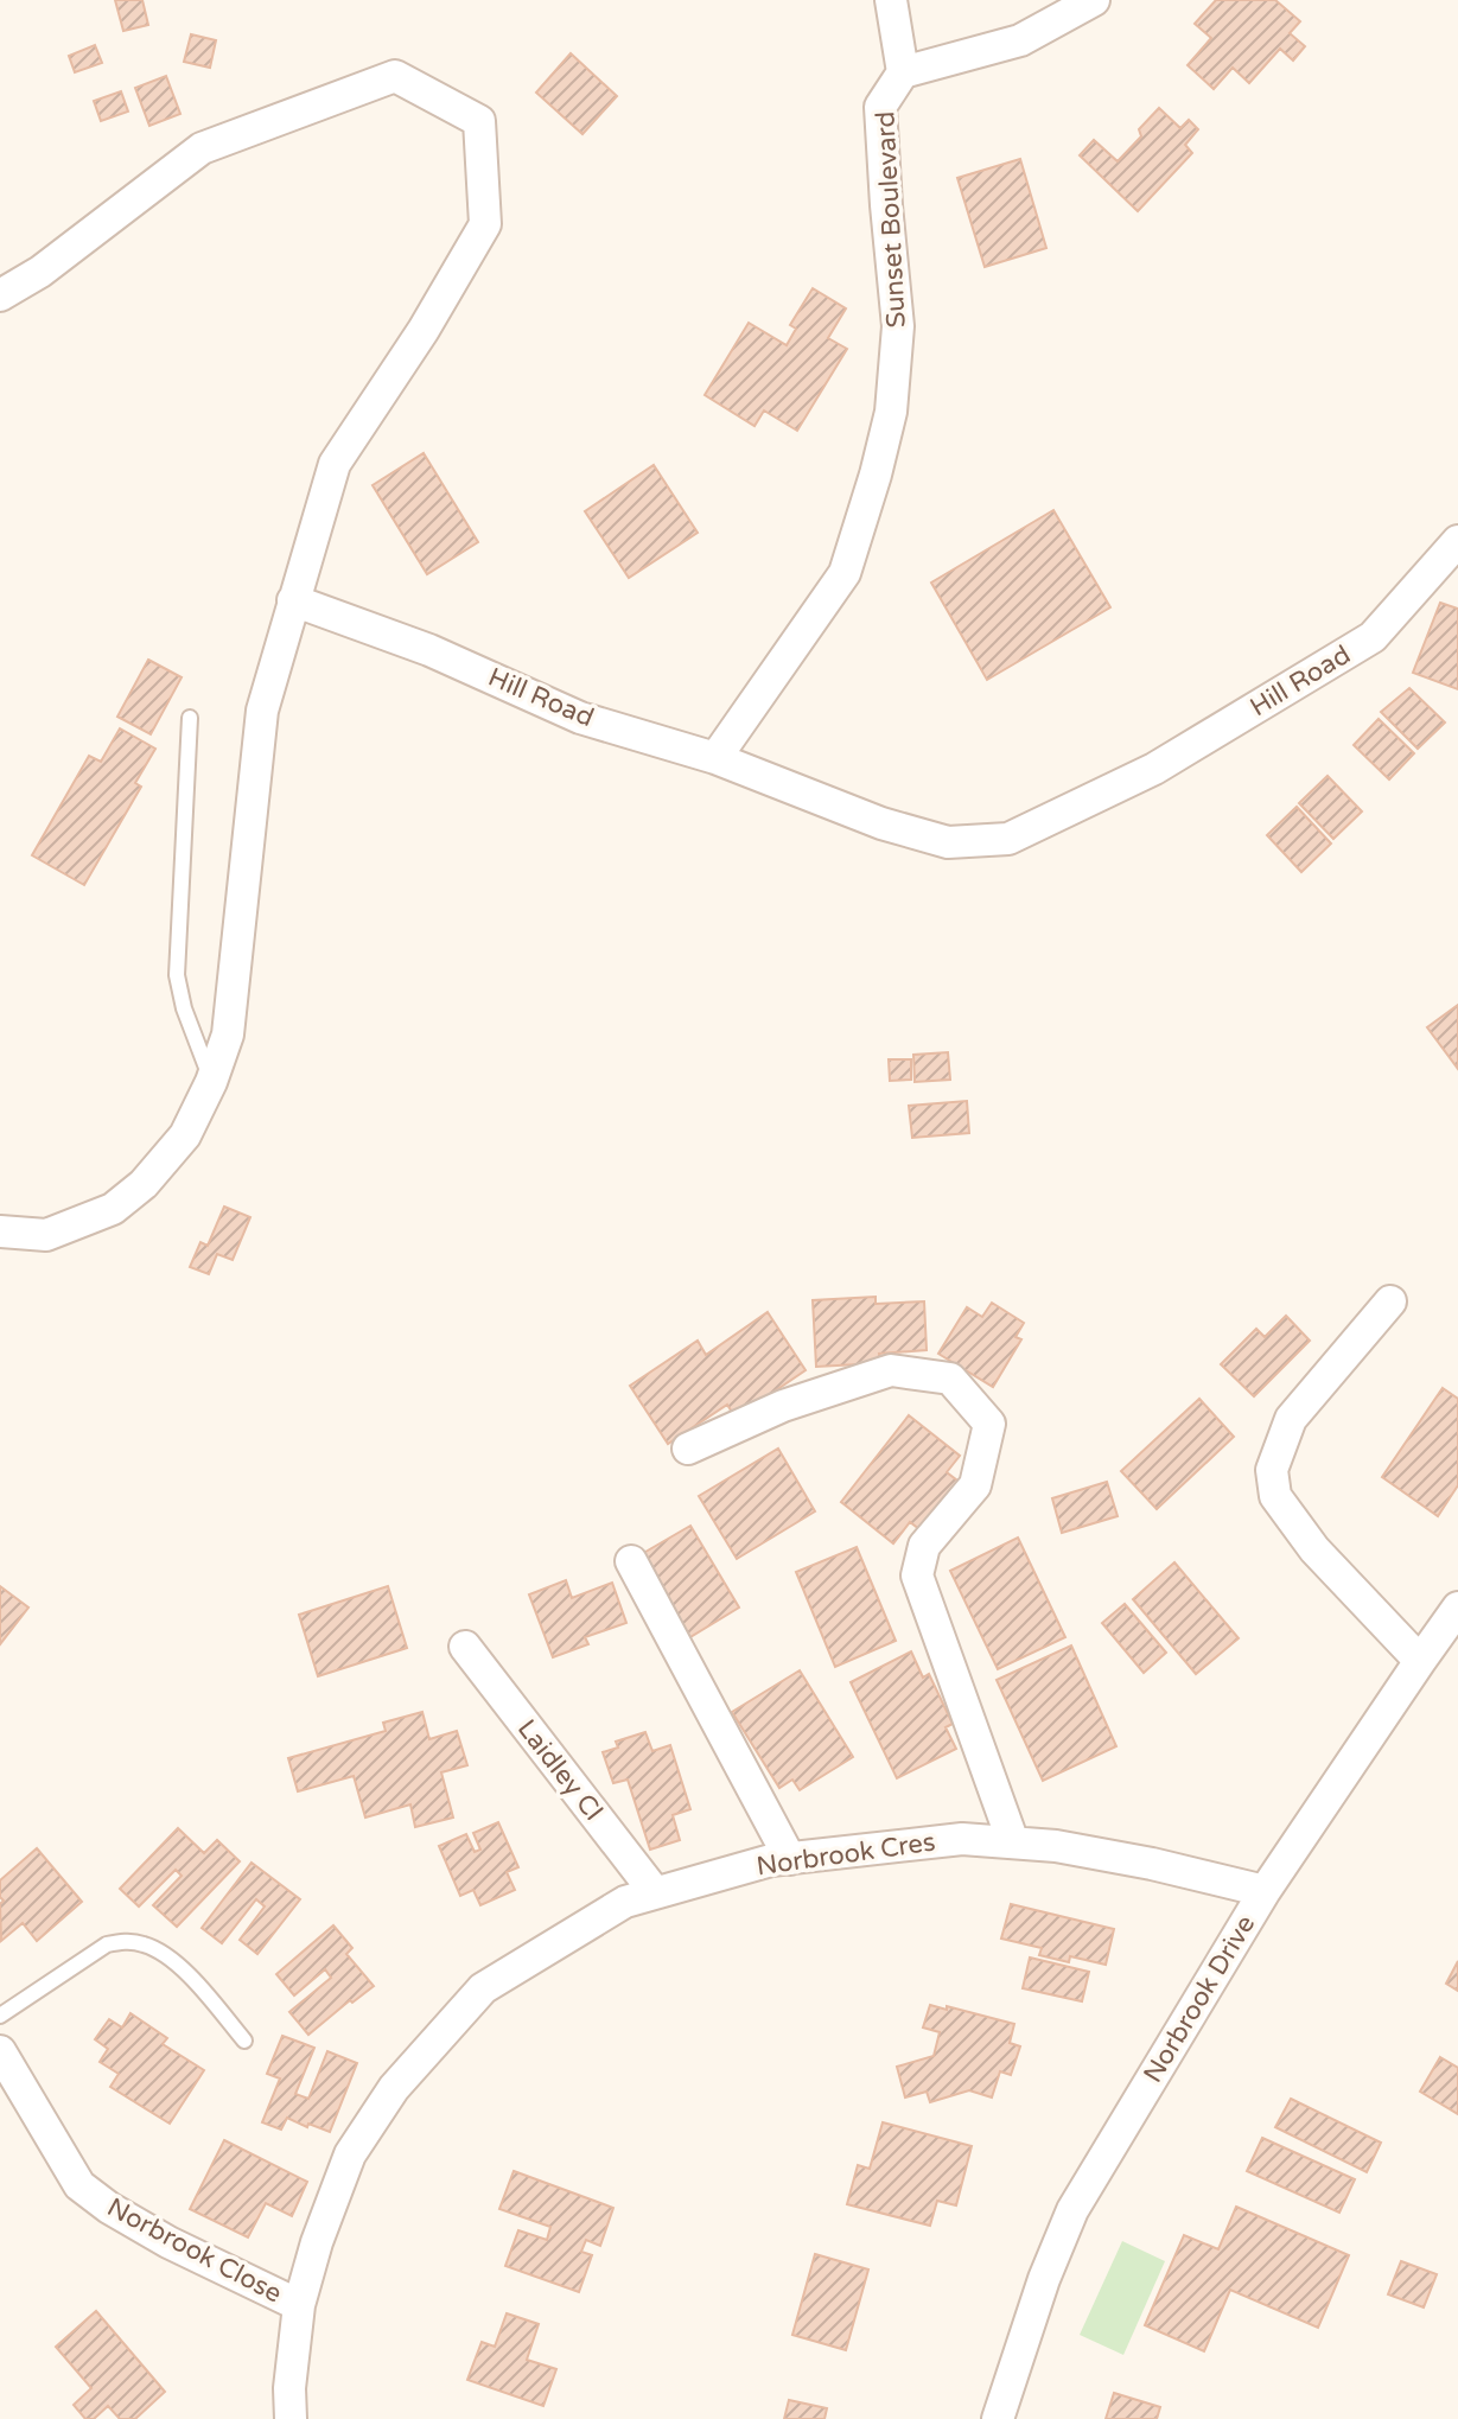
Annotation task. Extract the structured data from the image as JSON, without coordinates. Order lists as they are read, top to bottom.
{
  "streets": {
    "street": [
      "Sunset Boulevard",
      "Hill Road",
      "Laidley Cl",
      "Norbrook Cres",
      "Norbrook Drive",
      "Norbrook Close"
    ]
  },
  "crossings": [
    ["Sunset Boulevard", "Hill Road"],
    ["Laidley Cl", "Norbrook Cres"],
    ["Norbrook Cres", "Norbrook Drive"],
    ["Norbrook Cres", "Norbrook Close"]
  ]
}
